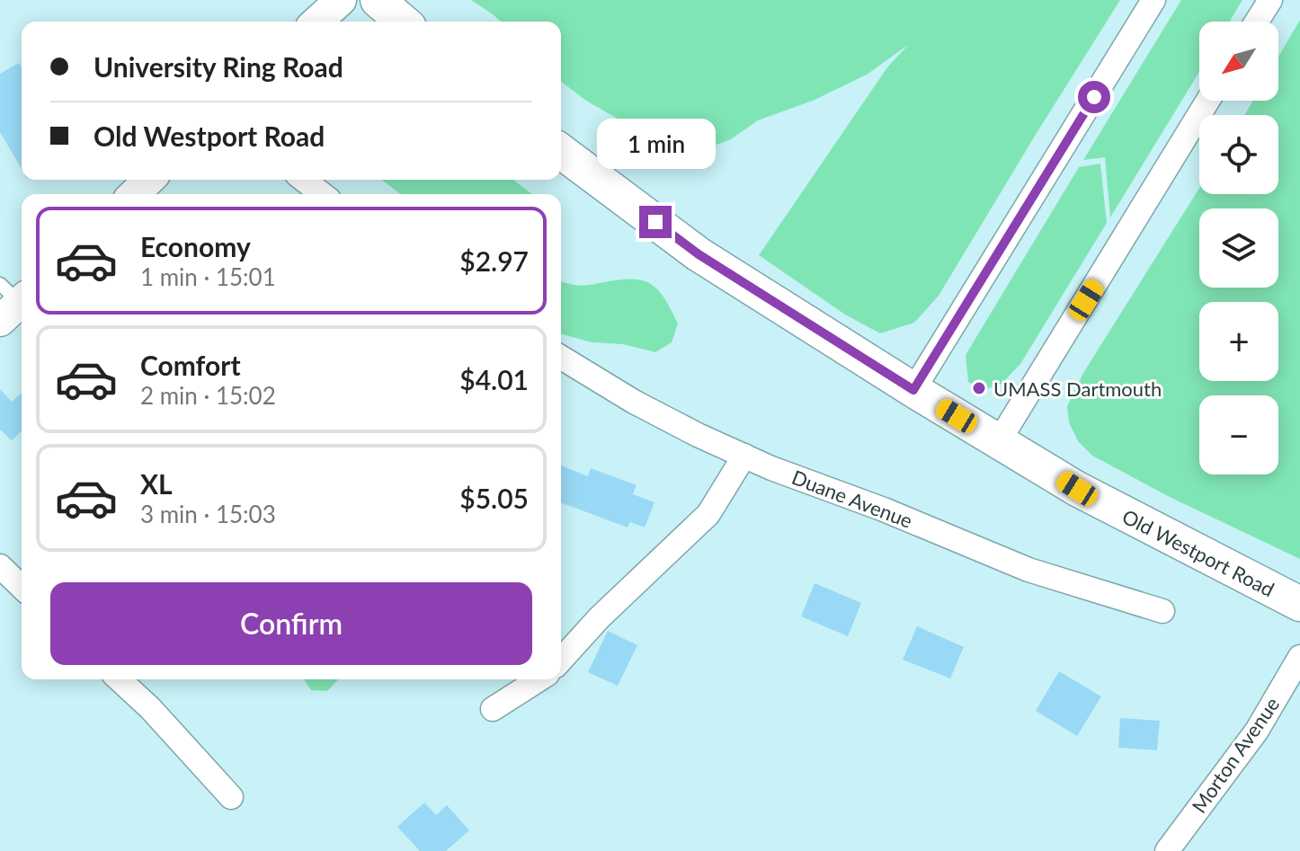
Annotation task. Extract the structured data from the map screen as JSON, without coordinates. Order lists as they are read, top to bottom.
{
  "streets": {
    "main road": ["Old Westport Road"],
    "street": ["Duane Avenue", "Morton Avenue"]
  },
  "places": ["UMASS Dartmouth"],
  "north": "bottom left",
  "page": {
    "map_buttons": ["+", "−"],
    "banner": ["University Ring Road", "Old Westport Road"],
    "bubble": "1 min",
    "list": [
      {
        "name": "Economy",
        "note": "1 min · 15:01",
        "value": "$2.97"
      },
      {
        "name": "Comfort",
        "note": "2 min · 15:02",
        "value": "$4.01"
      },
      {
        "name": "XL",
        "note": "3 min · 15:03",
        "value": "$5.05"
      }
    ],
    "buttons": "Confirm"
  }
}
